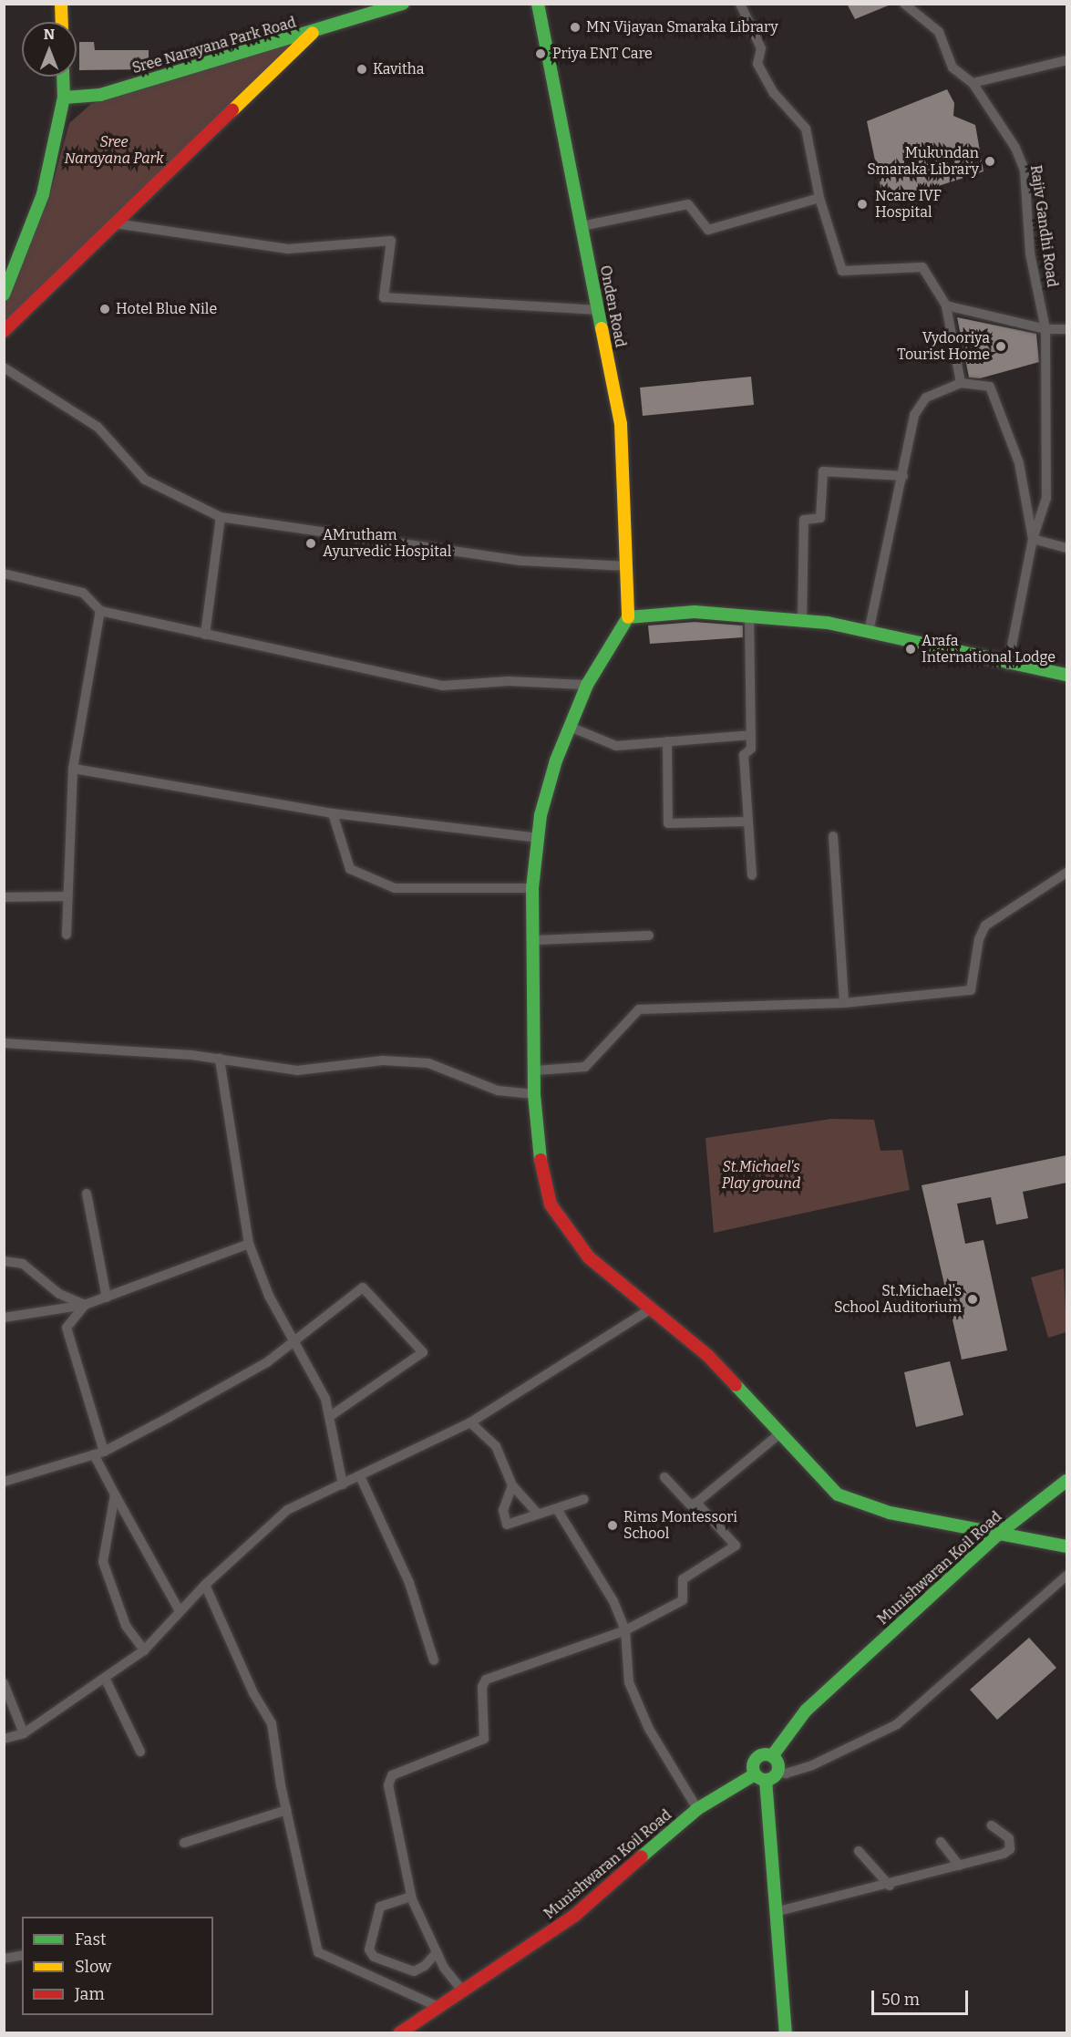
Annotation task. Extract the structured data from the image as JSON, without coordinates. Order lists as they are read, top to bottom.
{
  "streets": {
    "main road": ["Sree Narayana Park Road", "Onden Road", "Munishwaran Koil Road"],
    "street": ["Rajiv Gandhi Road"]
  },
  "parks": ["Sree Narayana Park", "St.Michael's Play ground"],
  "places": [
    "MN Vijayan Smaraka Library",
    "Priya ENT Care",
    "Kavitha",
    "Mukundan Smaraka Library",
    "Ncare IVF Hospital",
    "Hotel Blue Nile",
    "Vydooriya Tourist Home",
    "AMrutham Ayurvedic Hospital",
    "Arafa International Lodge",
    "St.Michael's School Auditorium",
    "Rims Montessori School"
  ],
  "legend": ["Fast", "Slow", "Jam"],
  "scale_bar": "50 m",
  "north": "top"
}
